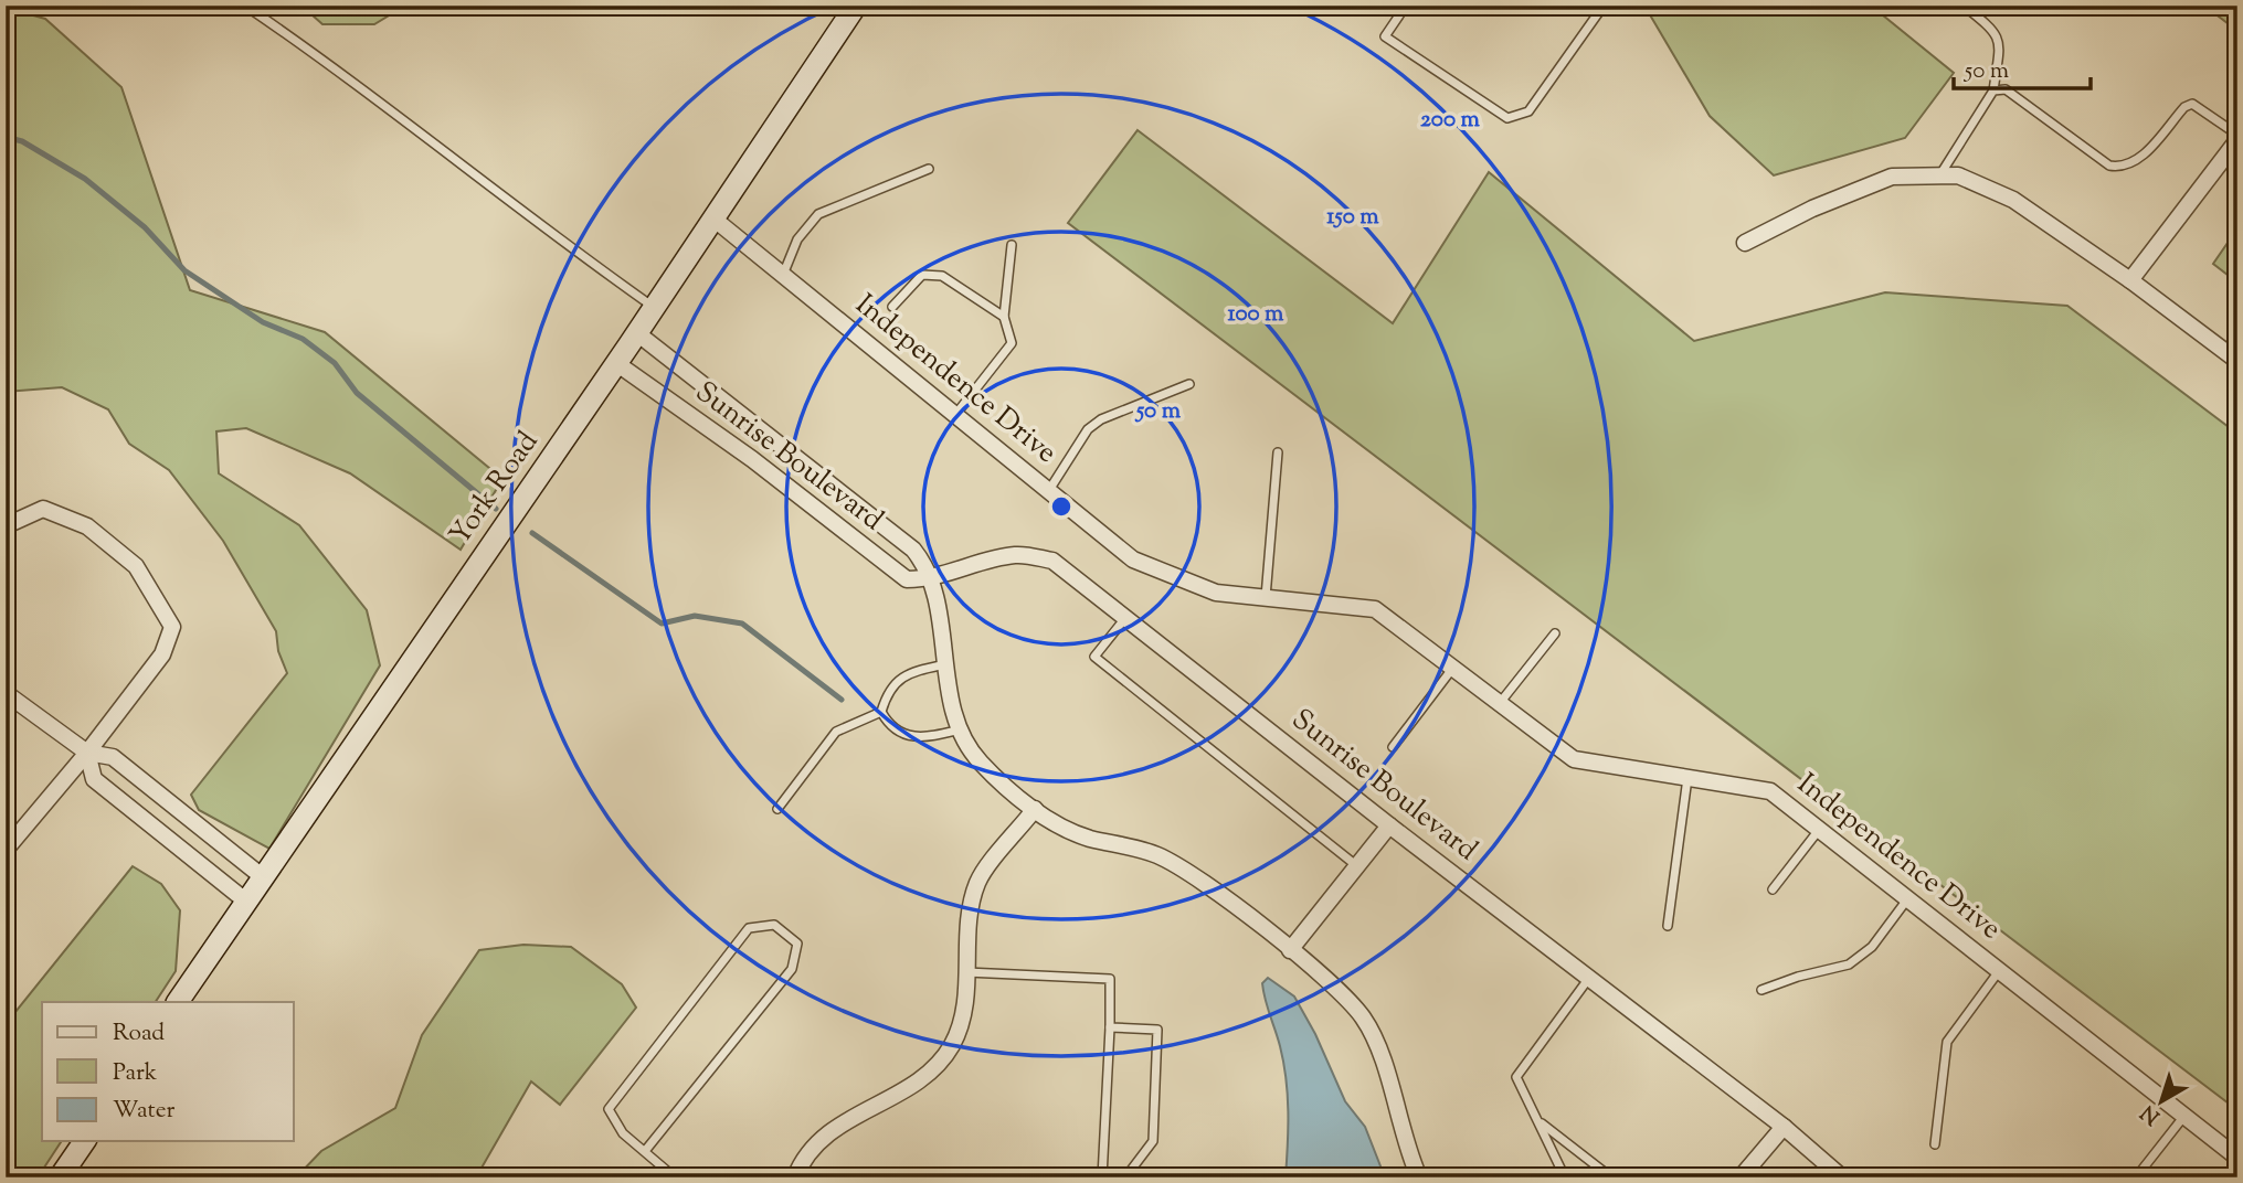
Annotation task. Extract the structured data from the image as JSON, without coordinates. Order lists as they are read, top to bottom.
{
  "streets": {
    "street": ["Independence Drive", "Sunrise Boulevard", "York Road"]
  },
  "crossings": [
    ["Independence Drive", "York Road"],
    ["Sunrise Boulevard", "York Road"]
  ],
  "legend": ["Road", "Park", "Water"],
  "scale_bar": "50 m",
  "north": "bottom left",
  "rings": [
    "200 m",
    "150 m",
    "100 m",
    "50 m"
  ]
}
